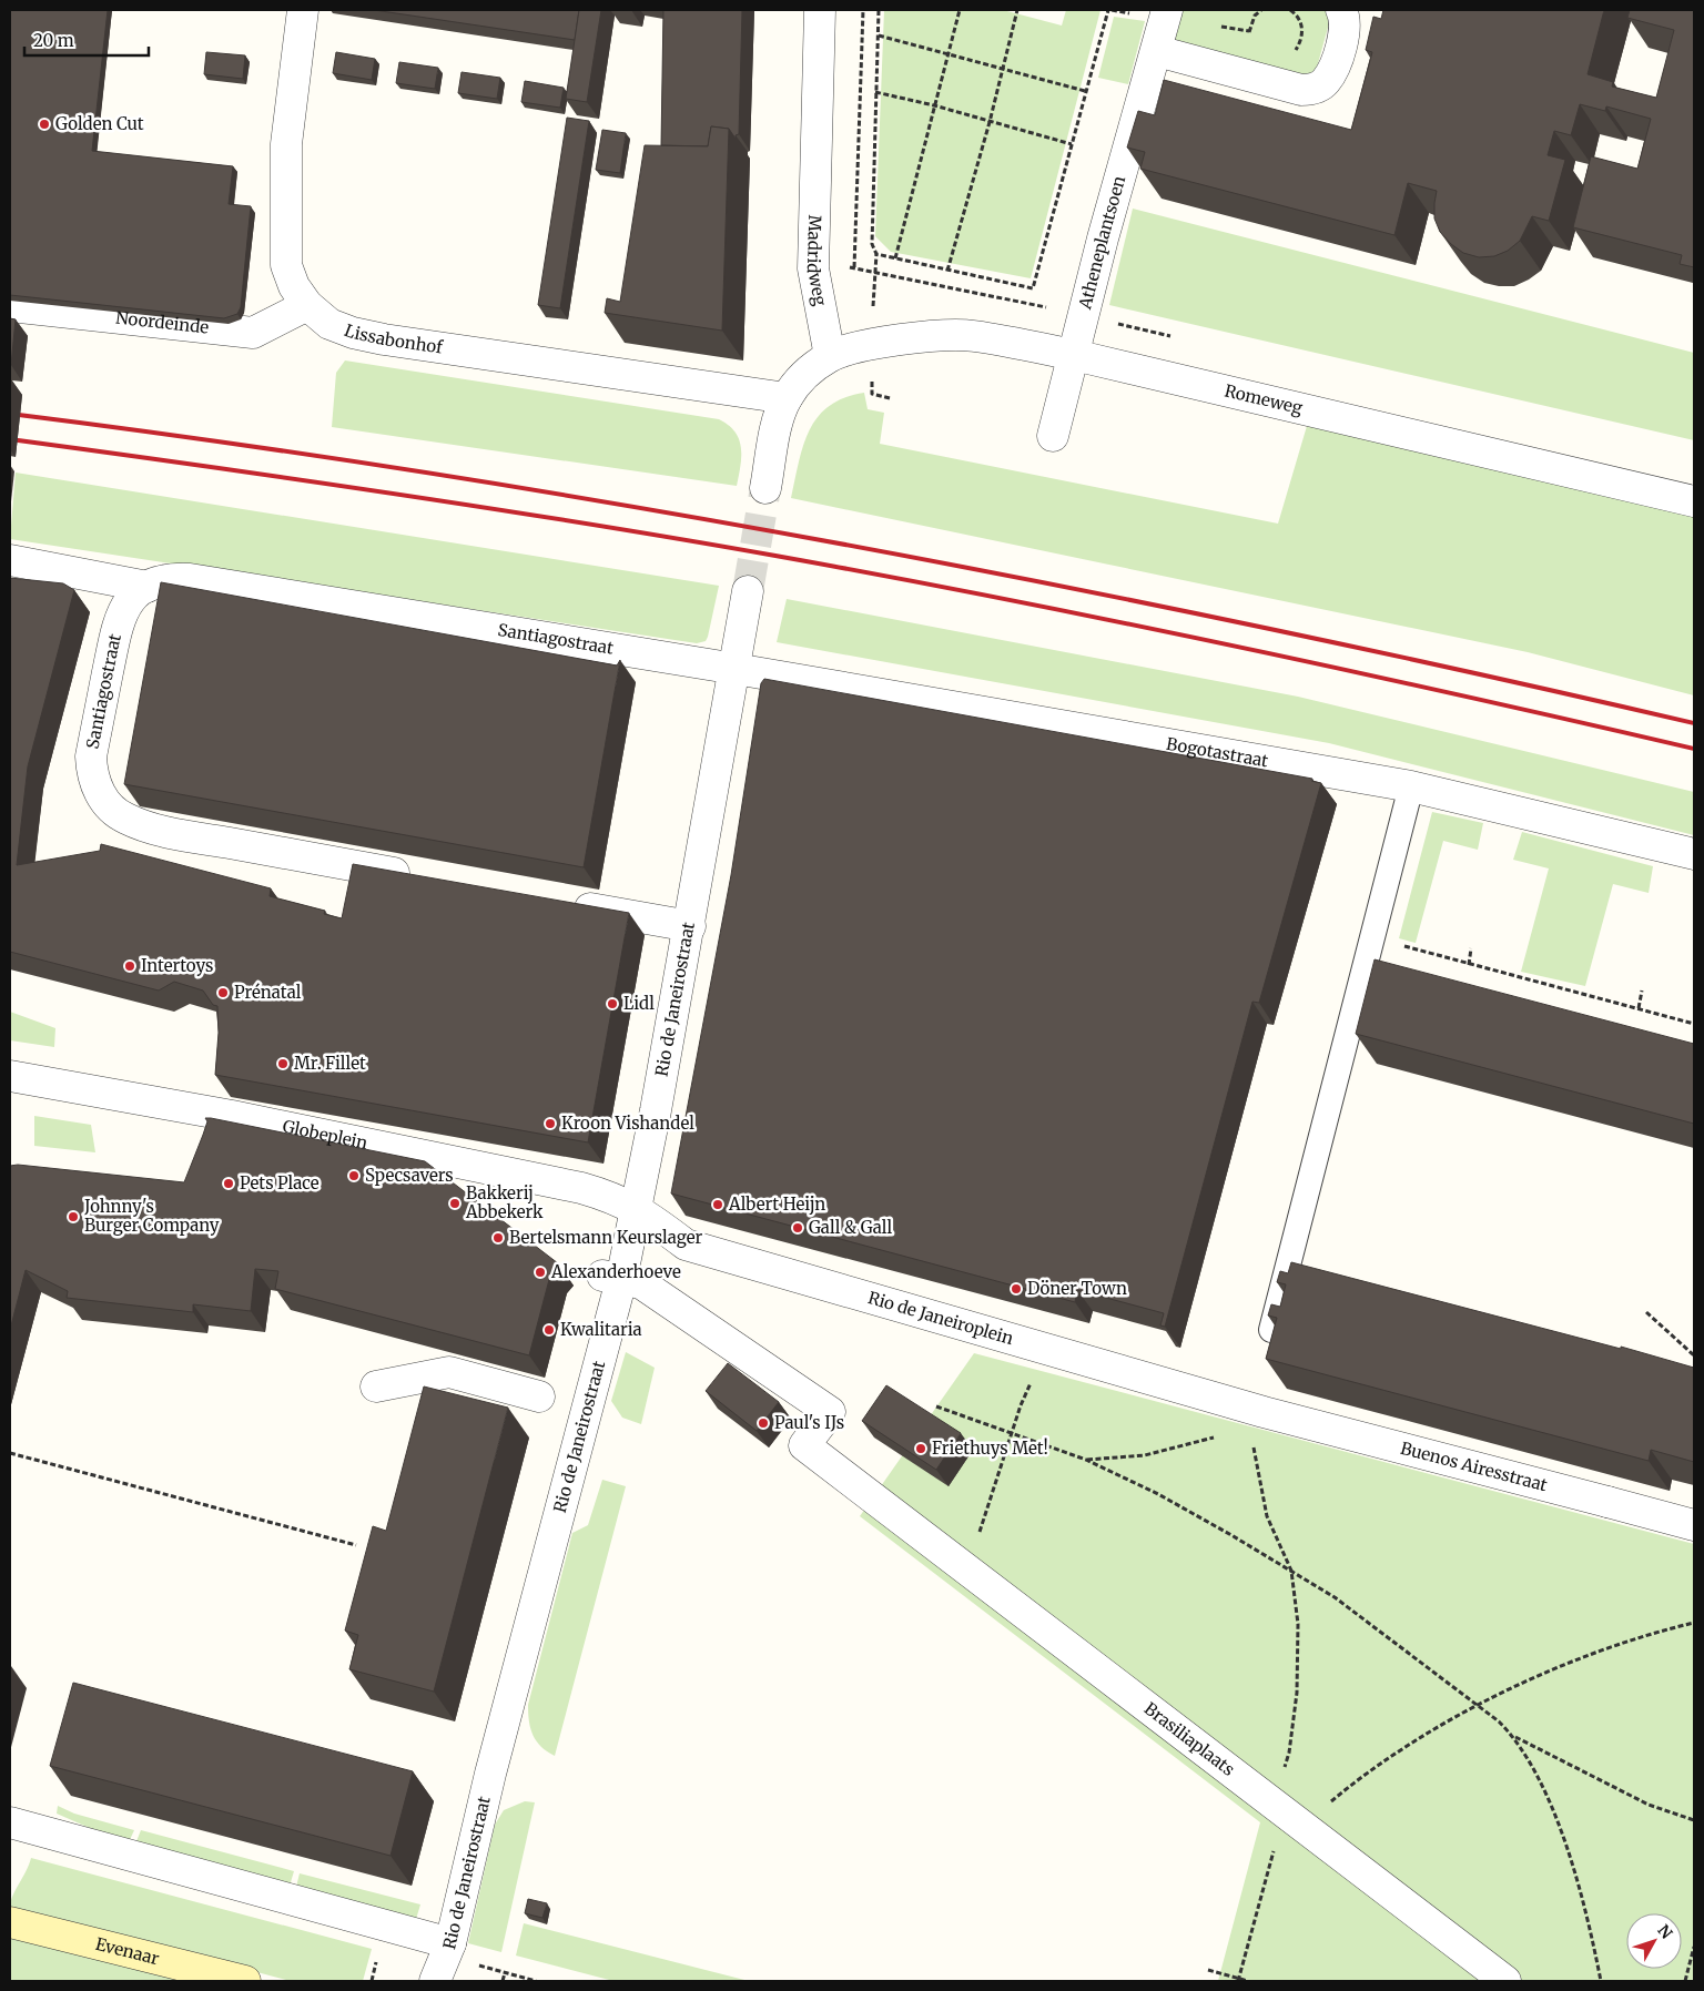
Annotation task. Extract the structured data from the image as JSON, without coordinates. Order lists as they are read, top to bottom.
{
  "streets": {
    "main road": ["Evenaar"],
    "street": [
      "Atheneplantsoen",
      "Madridweg",
      "Noordeinde",
      "Lissabonhof",
      "Romeweg",
      "Santiagostraat",
      "Bogotastraat",
      "Rio de Janeirostraat",
      "Globeplein",
      "Rio de Janeiroplein",
      "Buenos Airesstraat",
      "Brasiliaplaats"
    ]
  },
  "crossings": [
    ["Atheneplantsoen", "Romeweg"],
    ["Madridweg", "Romeweg"],
    ["Noordeinde", "Lissabonhof"],
    ["Santiagostraat", "Bogotastraat"],
    ["Santiagostraat", "Rio de Janeirostraat"],
    ["Bogotastraat", "Rio de Janeirostraat"],
    ["Rio de Janeirostraat", "Globeplein"],
    ["Rio de Janeirostraat", "Rio de Janeiroplein"],
    ["Rio de Janeirostraat", "Brasiliaplaats"],
    ["Globeplein", "Rio de Janeiroplein"],
    ["Rio de Janeiroplein", "Buenos Airesstraat"]
  ],
  "places": [
    "Golden Cut",
    "Intertoys",
    "Prénatal",
    "Lidl",
    "Mr. Fillet",
    "Kroon Vishandel",
    "Specsavers",
    "Pets Place",
    "Bakkerij Abbekerk",
    "Albert Heijn",
    "Johnny's Burger Company",
    "Gall & Gall",
    "Bertelsmann Keurslager",
    "Alexanderhoeve",
    "Döner Town",
    "Kwalitaria",
    "Paul's IJs",
    "Friethuys Met!"
  ],
  "scale_bar": "20 m",
  "north": "top right"
}
